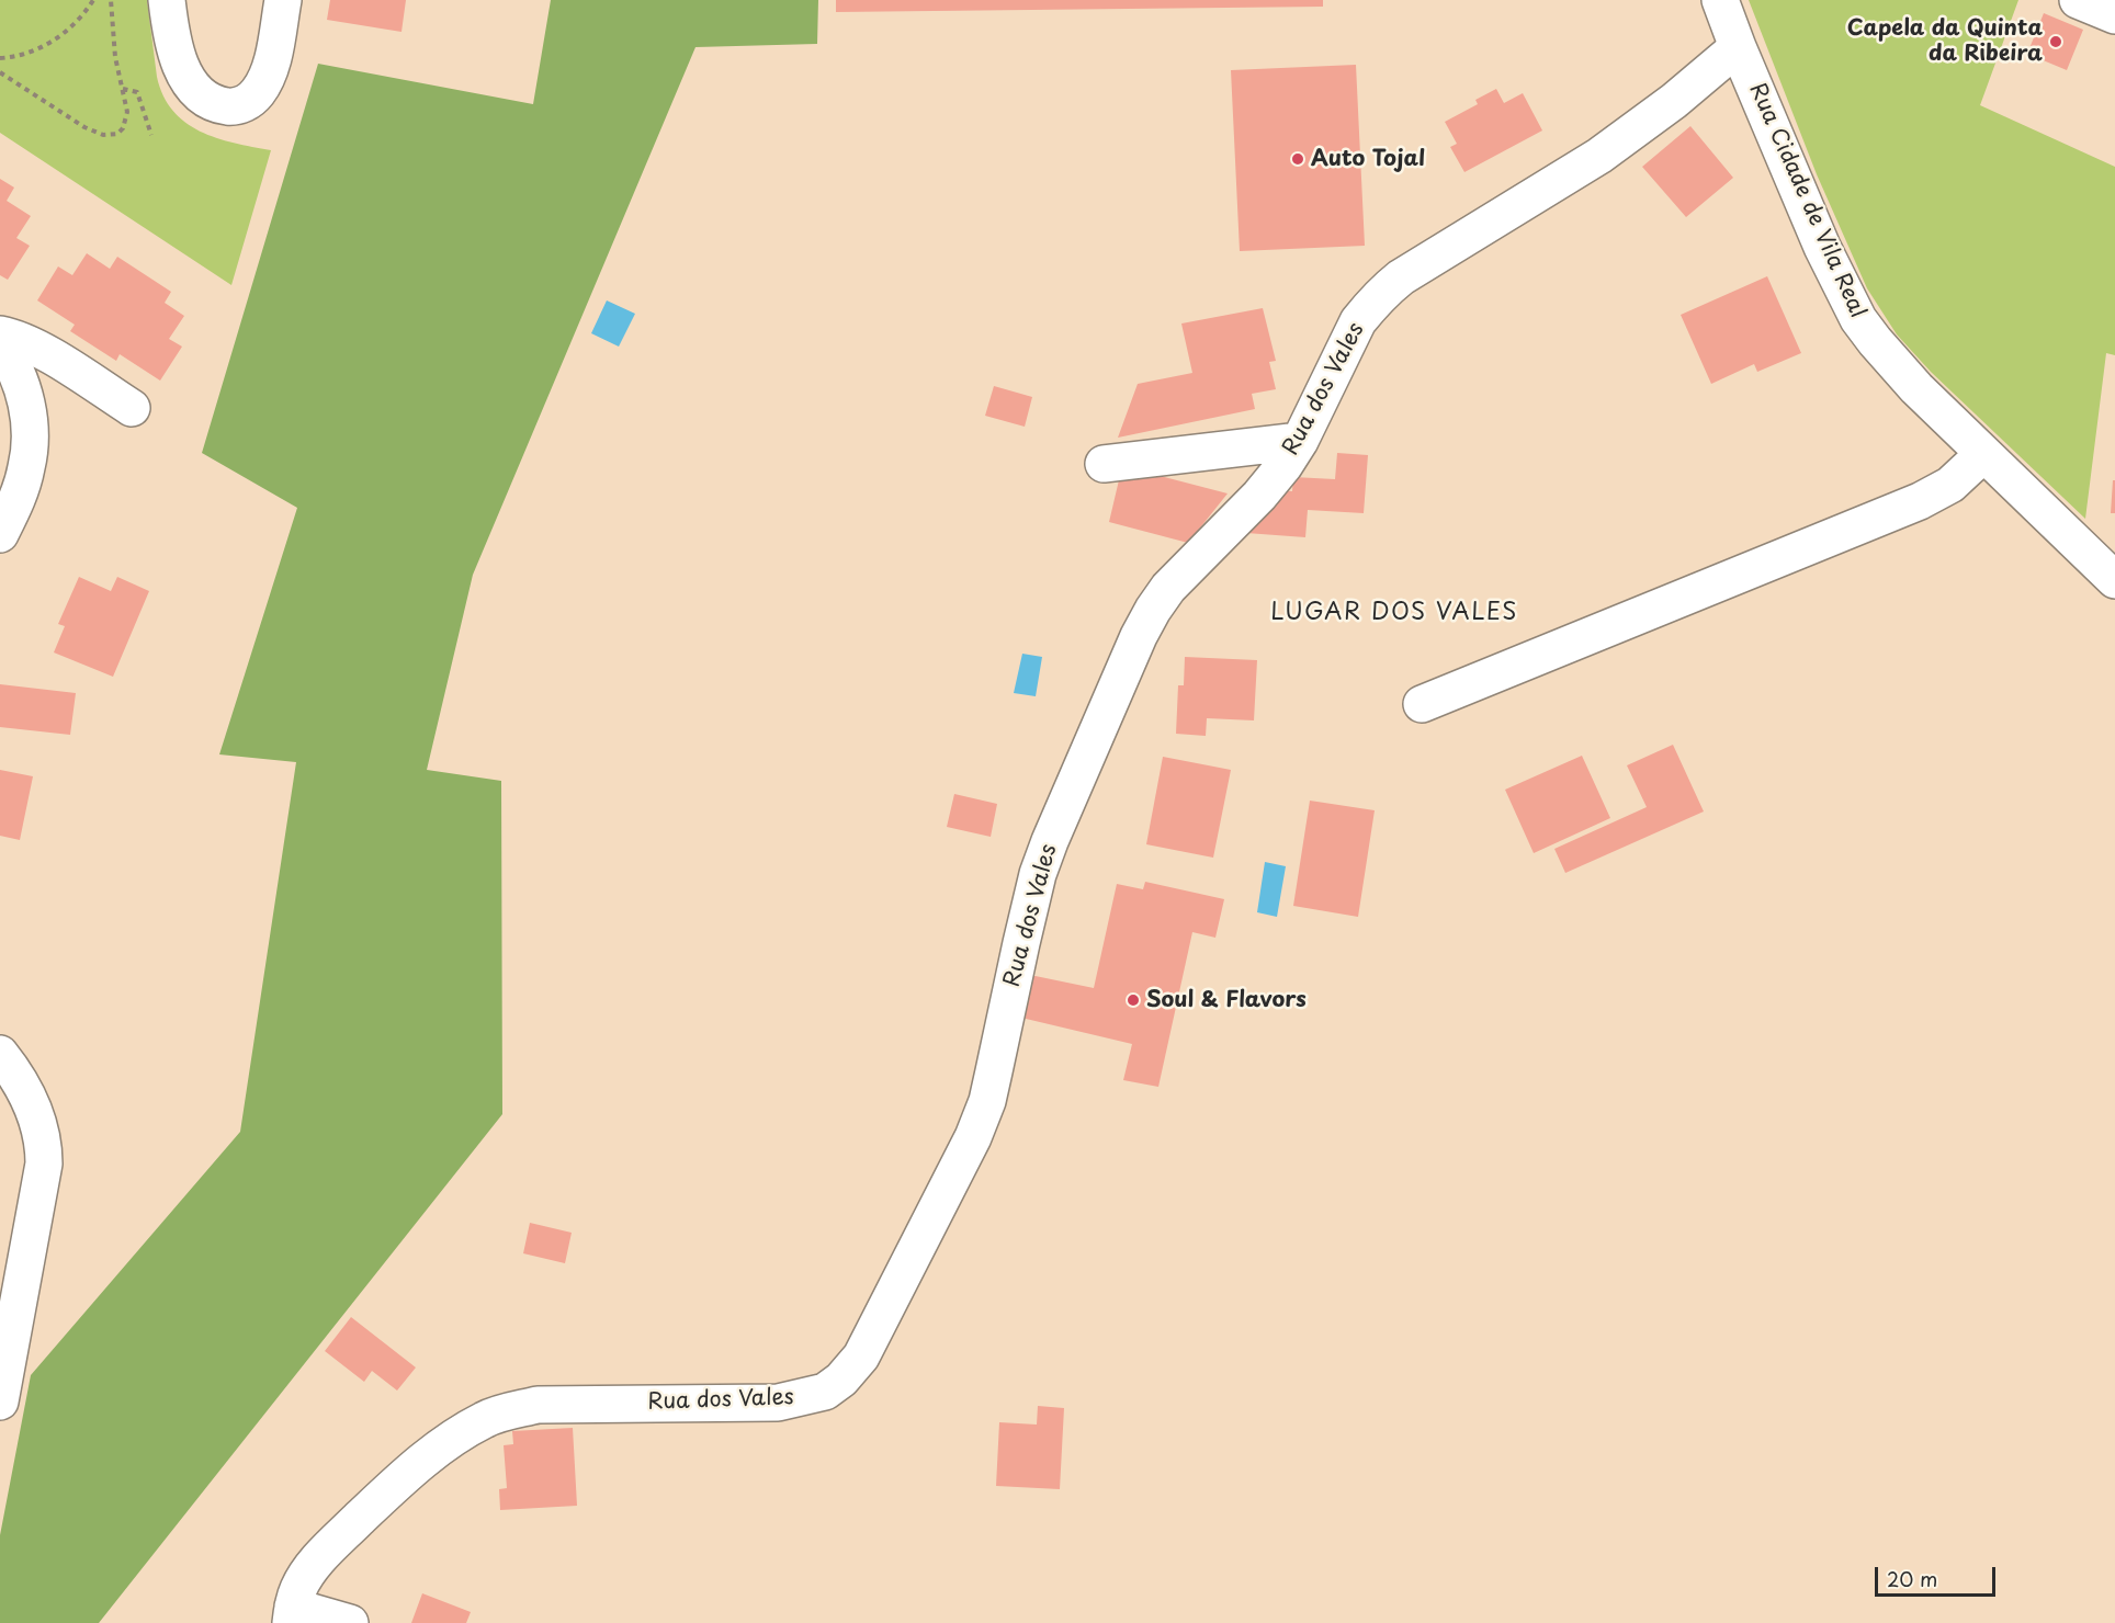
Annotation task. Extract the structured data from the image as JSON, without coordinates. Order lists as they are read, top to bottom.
{
  "streets": {
    "street": ["Rua Cidade de Vila Real", "Rua dos Vales"]
  },
  "crossings": [
    ["Rua Cidade de Vila Real", "Rua dos Vales"]
  ],
  "districts": ["LUGAR DOS VALES"],
  "places": ["Capela da Quinta da Ribeira", "Auto Tojal", "Soul & Flavors"],
  "scale_bar": "20 m"
}
